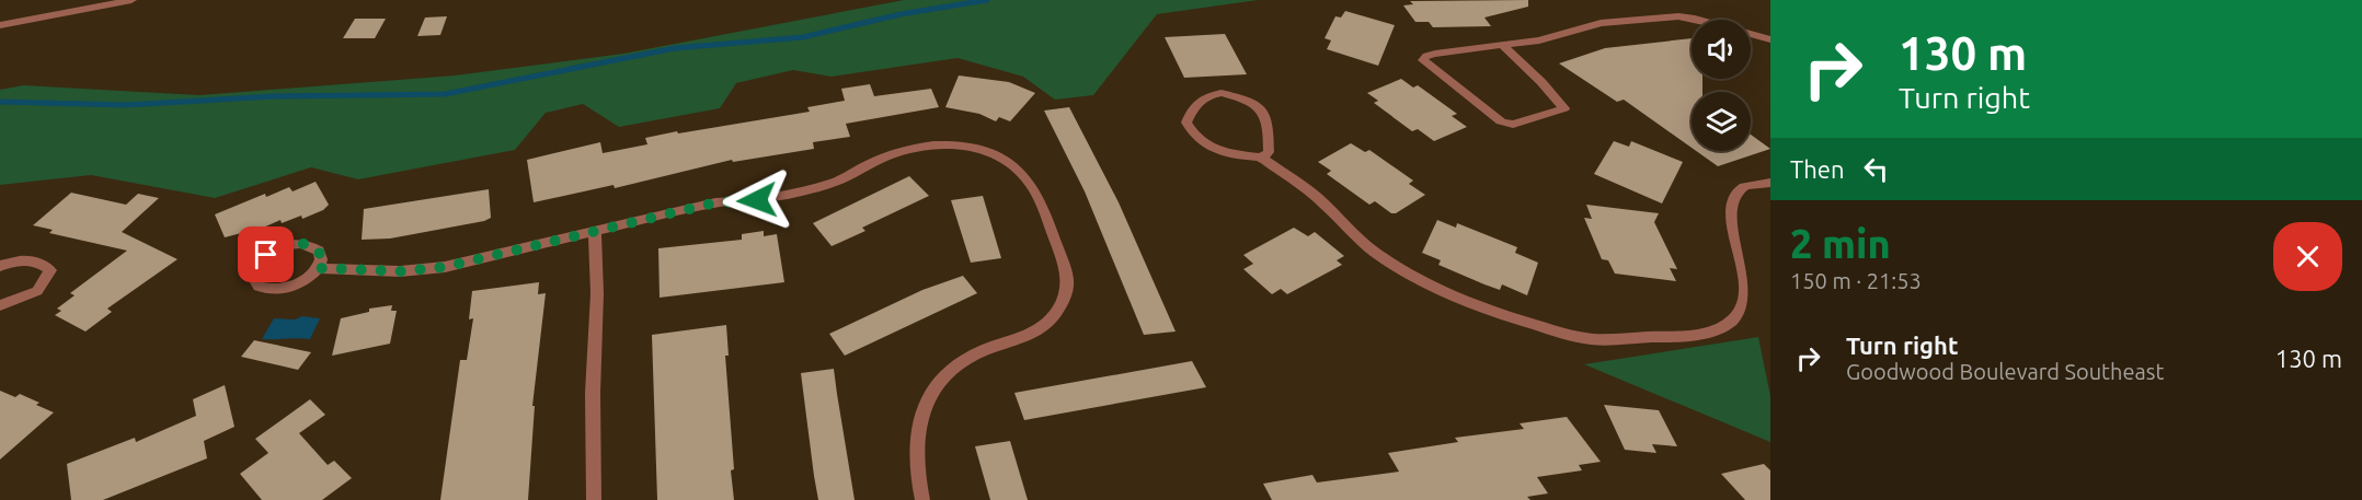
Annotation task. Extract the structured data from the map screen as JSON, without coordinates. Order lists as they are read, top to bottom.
{
  "page": {
    "turn": ["130 m", "Turn right"],
    "then": "Then",
    "heading": ["2 min", "150 m · 21:53"],
    "list": [
      {
        "name": "Turn right",
        "note": "Goodwood Boulevard Southeast",
        "value": "130 m"
      }
    ]
  }
}
